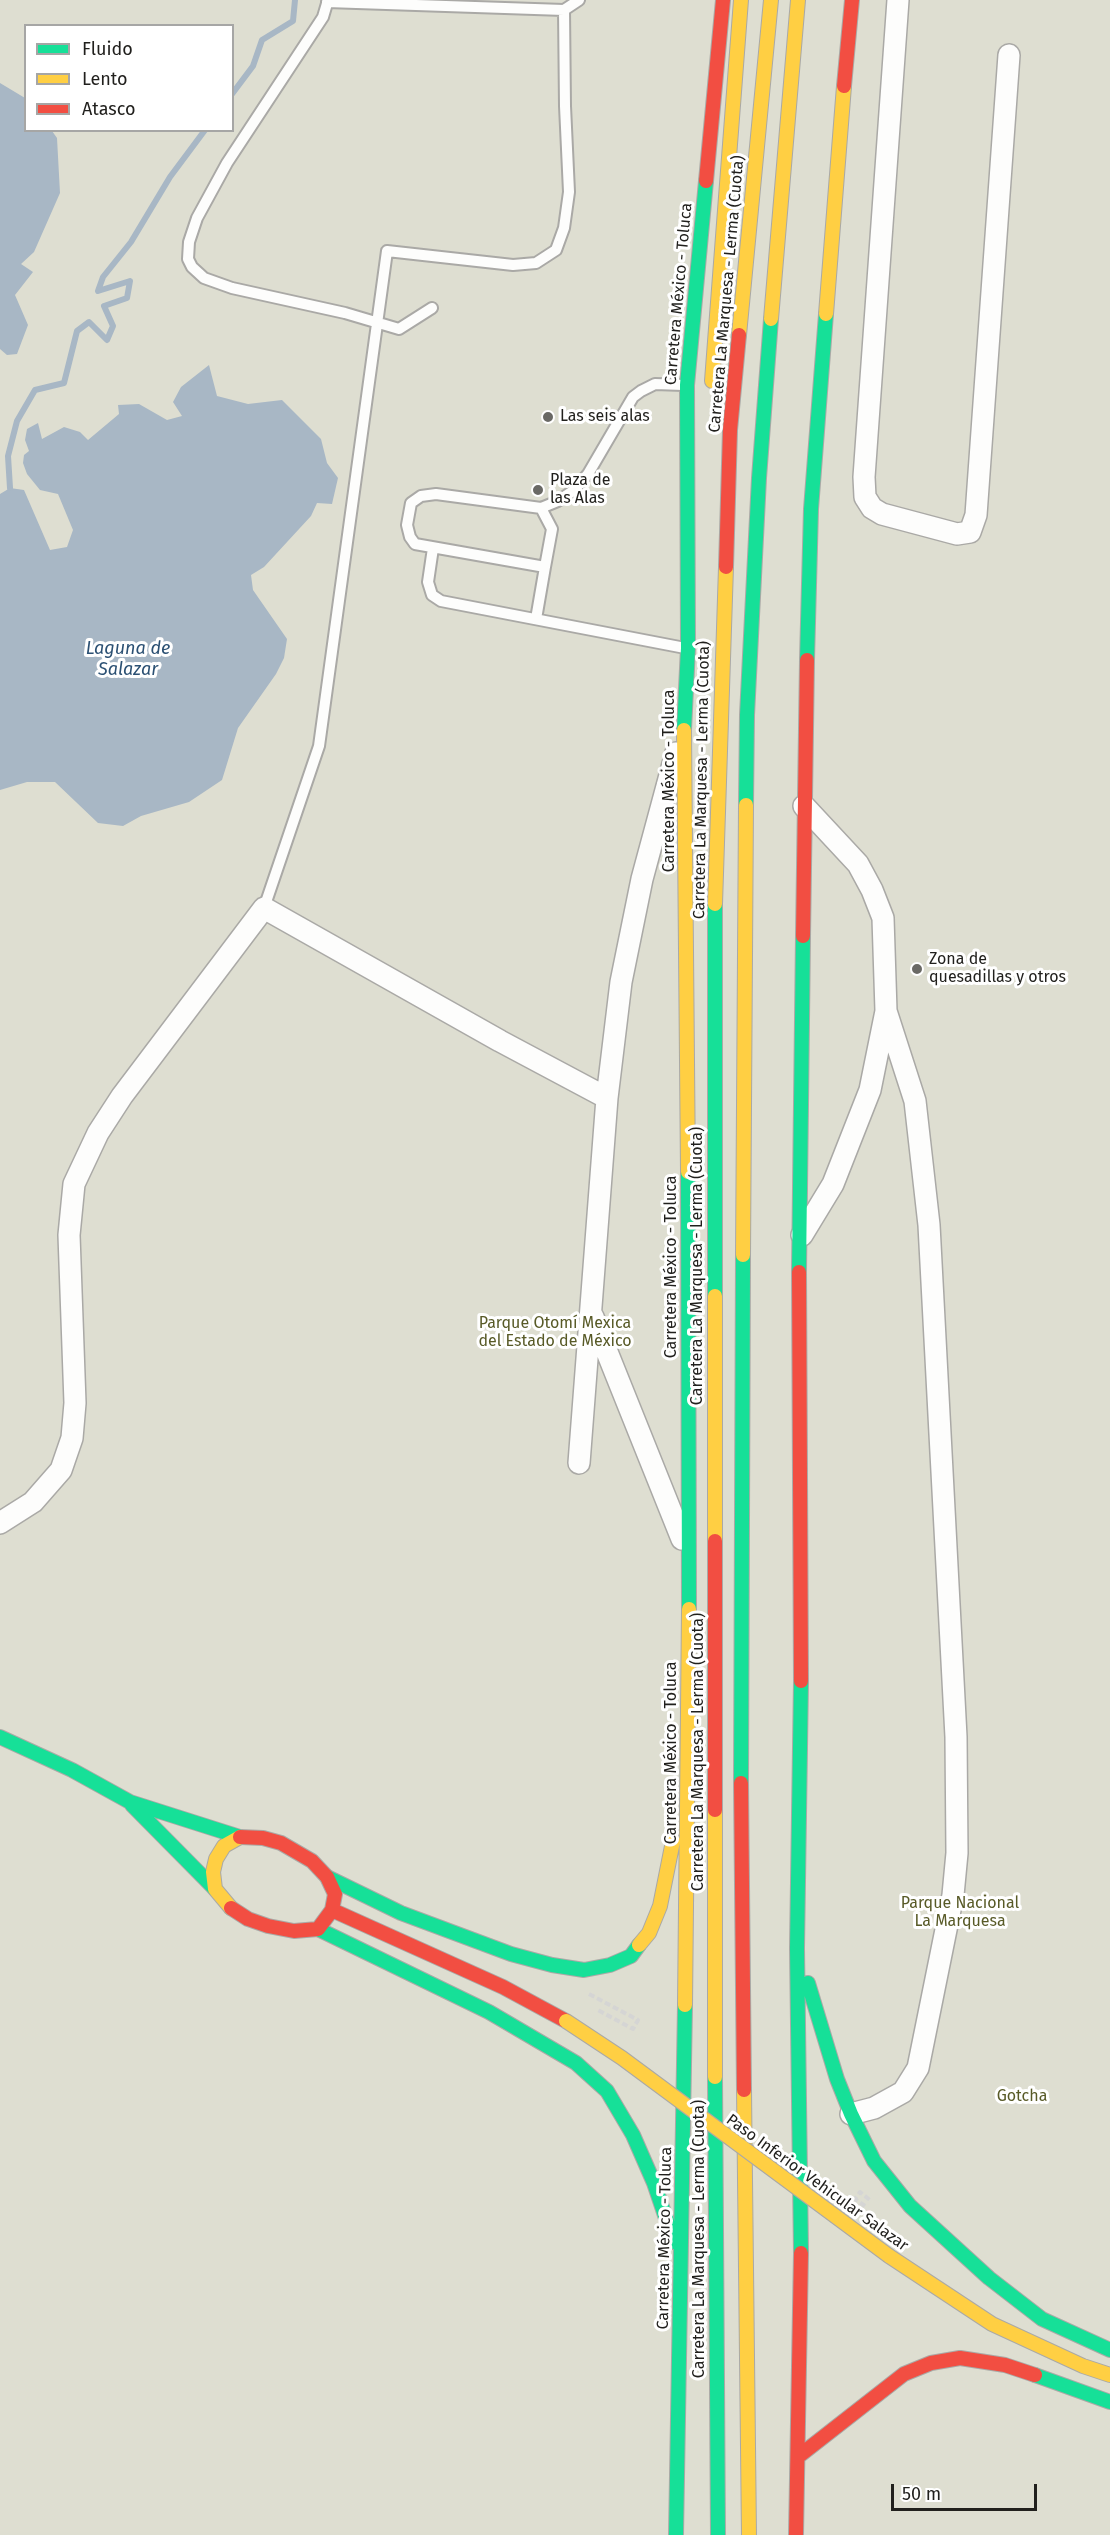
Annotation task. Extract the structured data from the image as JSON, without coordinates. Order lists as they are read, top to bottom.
{
  "streets": {
    "main road": ["Carretera México - Toluca", "Carretera La Marquesa - Lerma (Cuota)", "Paso Inferior Vehicular Salazar"]
  },
  "water": ["Laguna de Salazar"],
  "parks": ["Parque Otomí Mexica del Estado de México", "Parque Nacional La Marquesa", "Gotcha"],
  "places": ["Las seis alas", "Plaza de las Alas", "Zona de quesadillas y otros"],
  "legend": ["Fluido", "Lento", "Atasco"],
  "scale_bar": "50 m"
}
